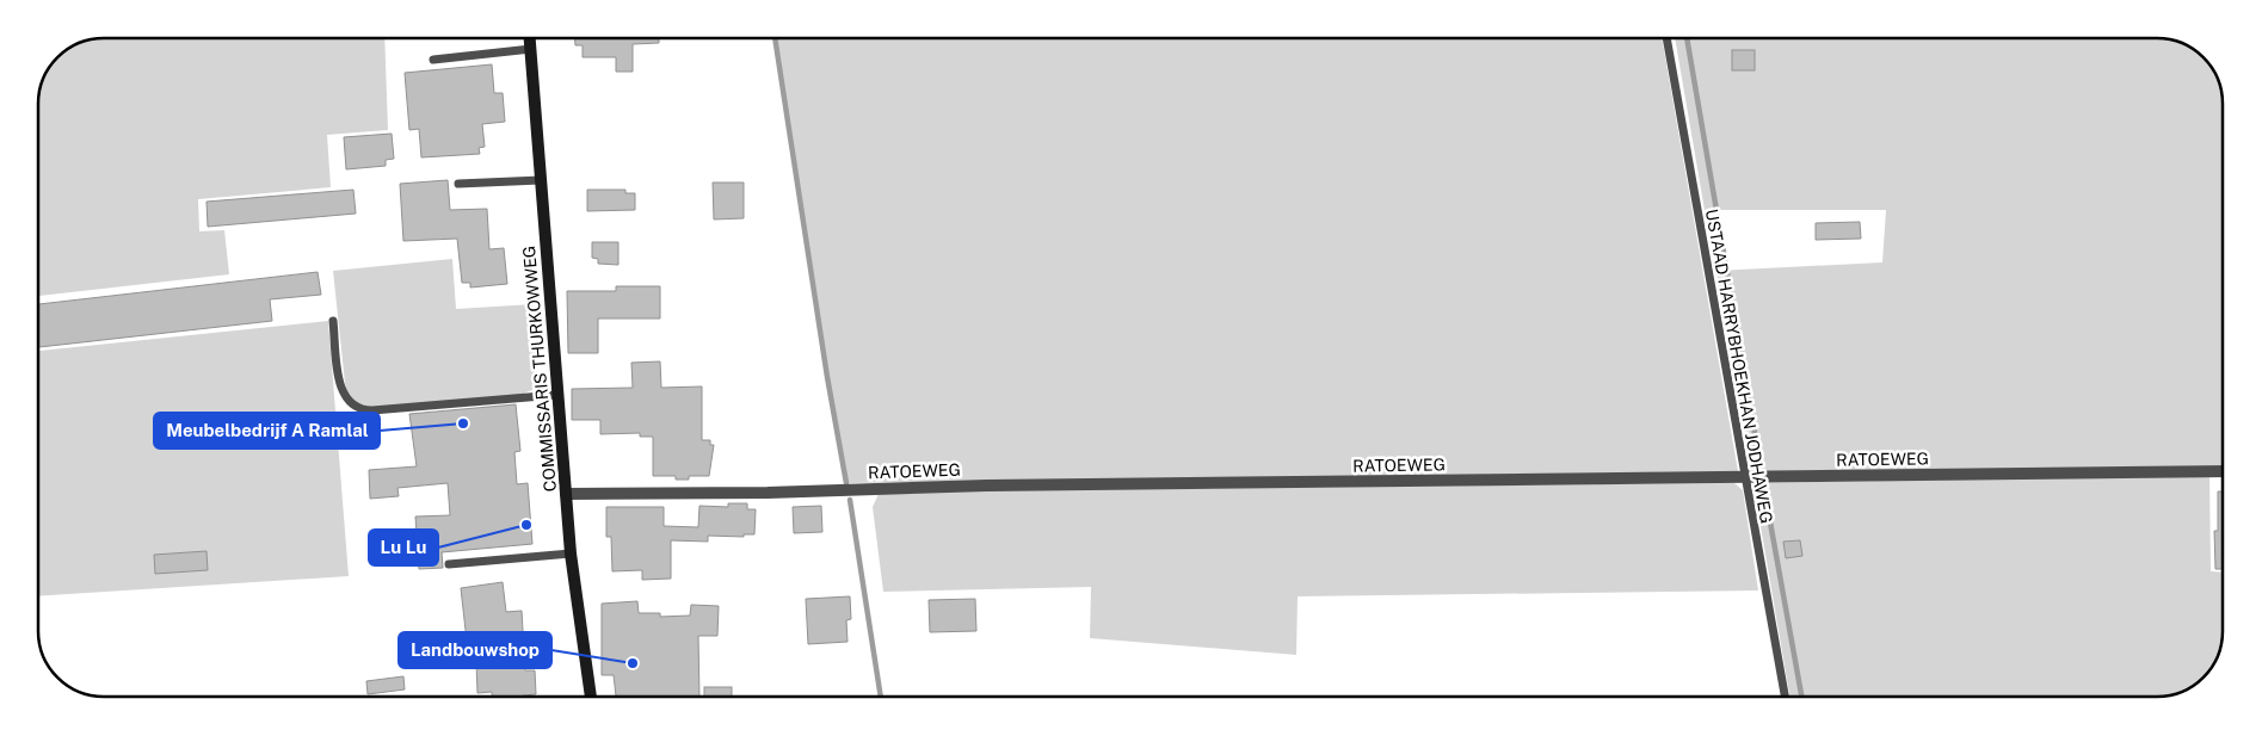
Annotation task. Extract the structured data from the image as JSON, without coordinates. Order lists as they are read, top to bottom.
{
  "streets": {
    "main road": ["COMMISSARIS THURKOWWEG"],
    "street": ["RATOEWEG"],
    "lane": ["USTAAD HARRYBHOEKHAN JODHAWEG"]
  },
  "crossings": [
    ["USTAAD HARRYBHOEKHAN JODHAWEG", "RATOEWEG"],
    ["COMMISSARIS THURKOWWEG", "RATOEWEG"]
  ],
  "places": ["Meubelbedrijf A Ramlal", "Lu Lu", "Landbouwshop"]
}
